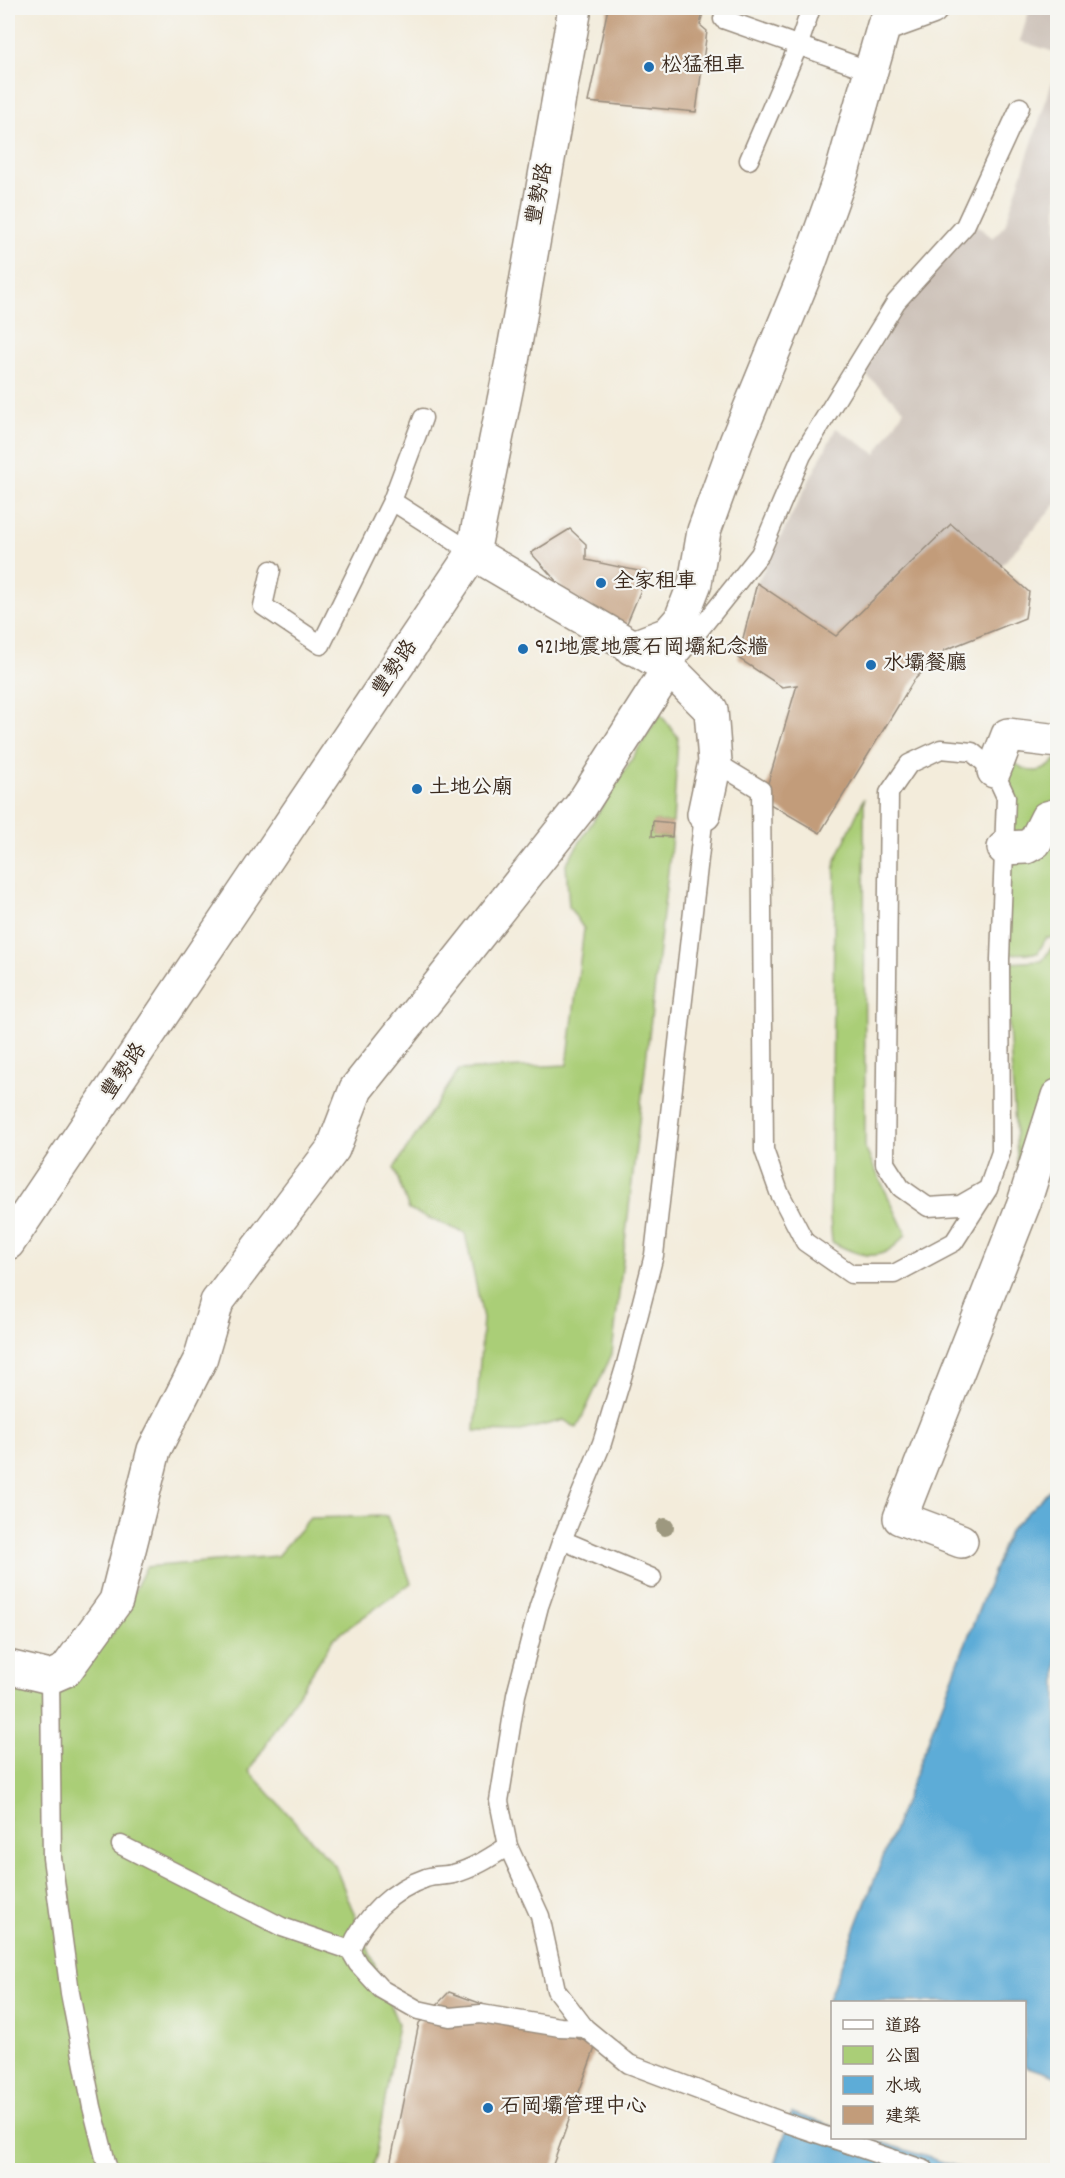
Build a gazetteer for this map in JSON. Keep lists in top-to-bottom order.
{
  "streets": {
    "street": ["豐勢路"]
  },
  "places": [
    "松猛租車",
    "全家租車",
    "921地震地震石岡壩紀念牆",
    "水壩餐廳",
    "土地公廟",
    "石岡壩管理中心"
  ],
  "legend": [
    "道路",
    "公園",
    "水域",
    "建築"
  ]
}
